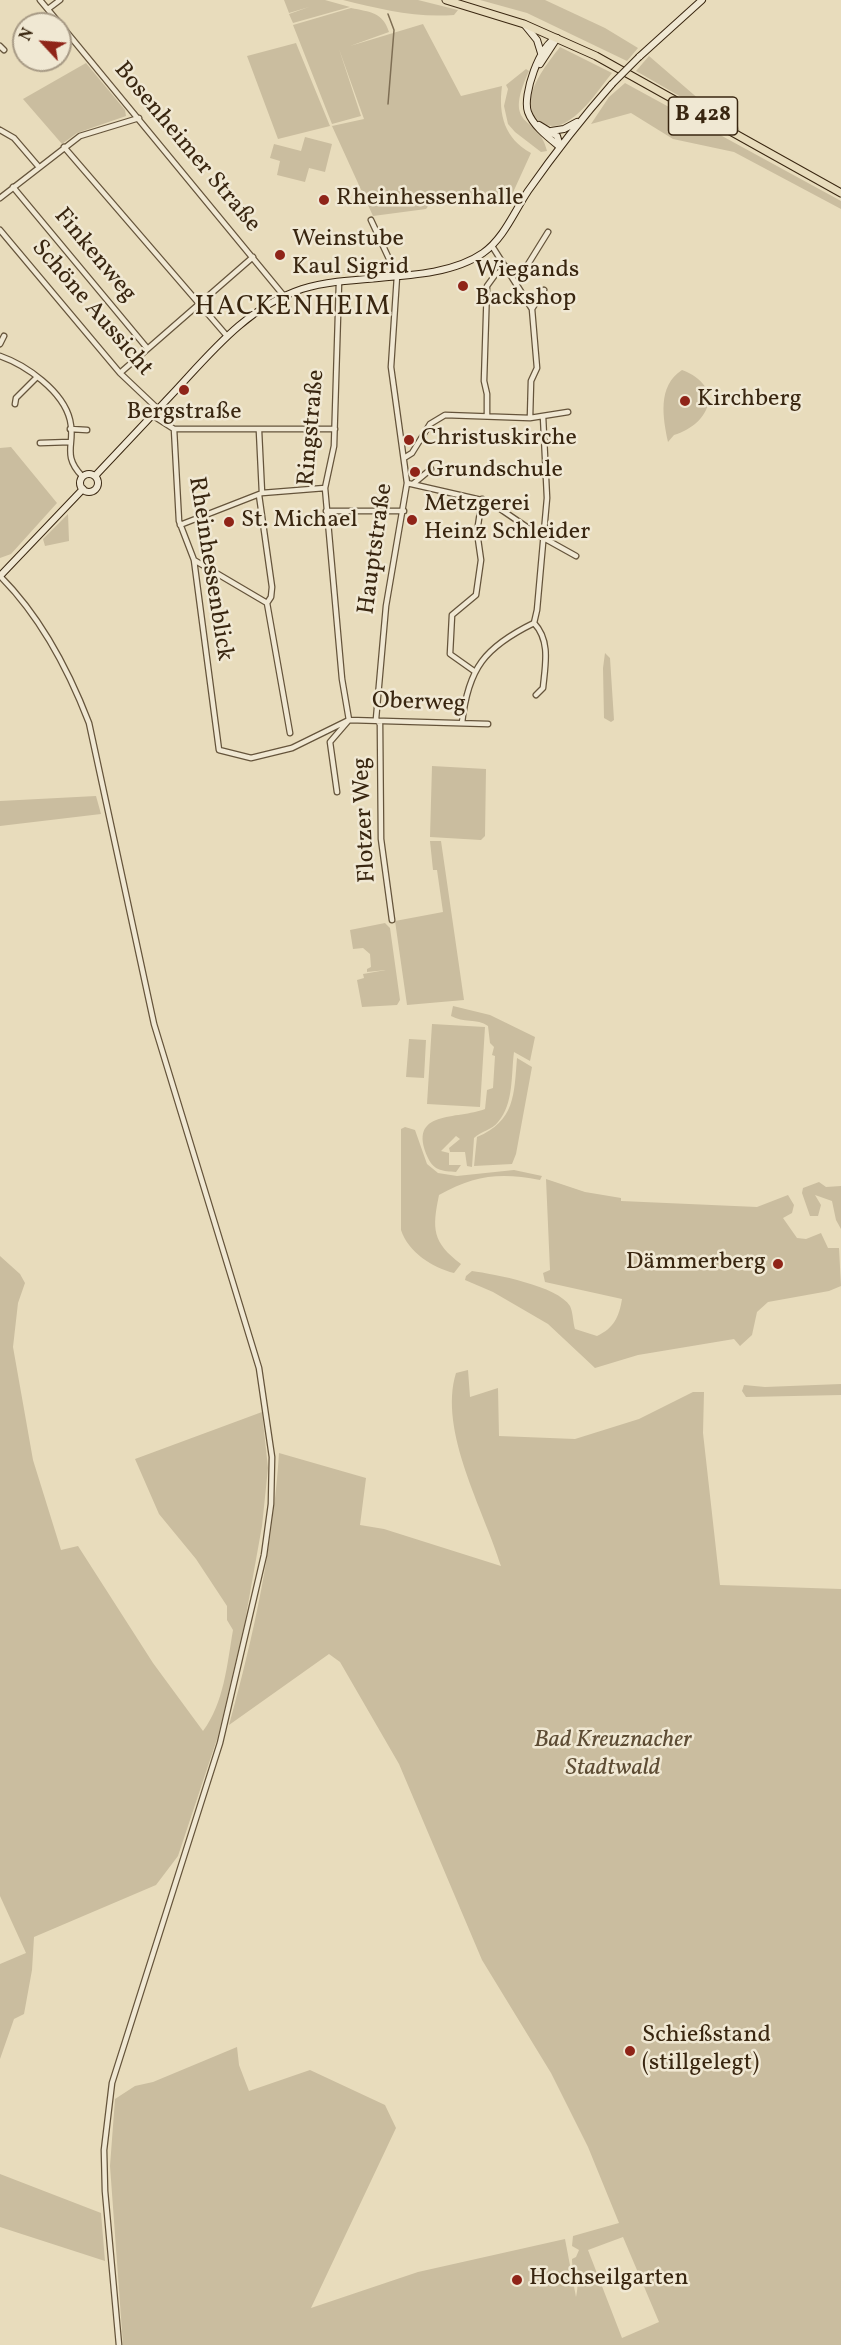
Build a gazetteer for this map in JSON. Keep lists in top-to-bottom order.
{
  "streets": {
    "main road": ["B 428"],
    "street": [
      "Bosenheimer Straße",
      "Finkenweg",
      "Schöne Aussicht",
      "Ringstraße",
      "Hauptstraße",
      "Rheinhessenblick",
      "Oberweg",
      "Flotzer Weg"
    ]
  },
  "crossings": [
    ["Ringstraße", "Oberweg"],
    ["Hauptstraße", "Oberweg"],
    ["Hauptstraße", "Flotzer Weg"],
    ["Rheinhessenblick", "Oberweg"],
    ["Oberweg", "Flotzer Weg"]
  ],
  "districts": ["HACKENHEIM"],
  "parks": ["Bad Kreuznacher Stadtwald"],
  "places": [
    "Rheinhessenhalle",
    "Weinstube Kaul Sigrid",
    "Wiegands Backshop",
    "Bergstraße",
    "Kirchberg",
    "Christuskirche",
    "Grundschule",
    "Metzgerei Heinz Schleider",
    "St. Michael",
    "Dämmerberg",
    "Schießstand (stillgelegt)",
    "Hochseilgarten"
  ],
  "north": "top left"
}
